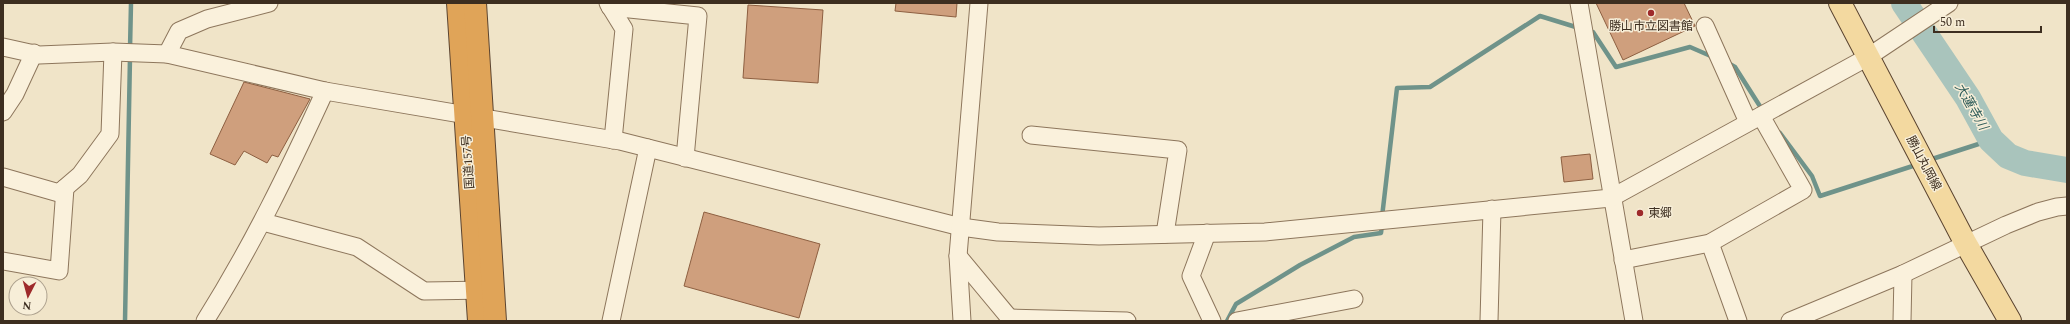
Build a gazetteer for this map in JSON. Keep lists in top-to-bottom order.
{
  "streets": {
    "highway": ["国道157号"],
    "main road": ["勝山丸岡線"]
  },
  "water": ["大蓮寺川"],
  "places": ["勝山市立図書館", "東郷"],
  "scale_bar": "50 m",
  "north": "bottom"
}
